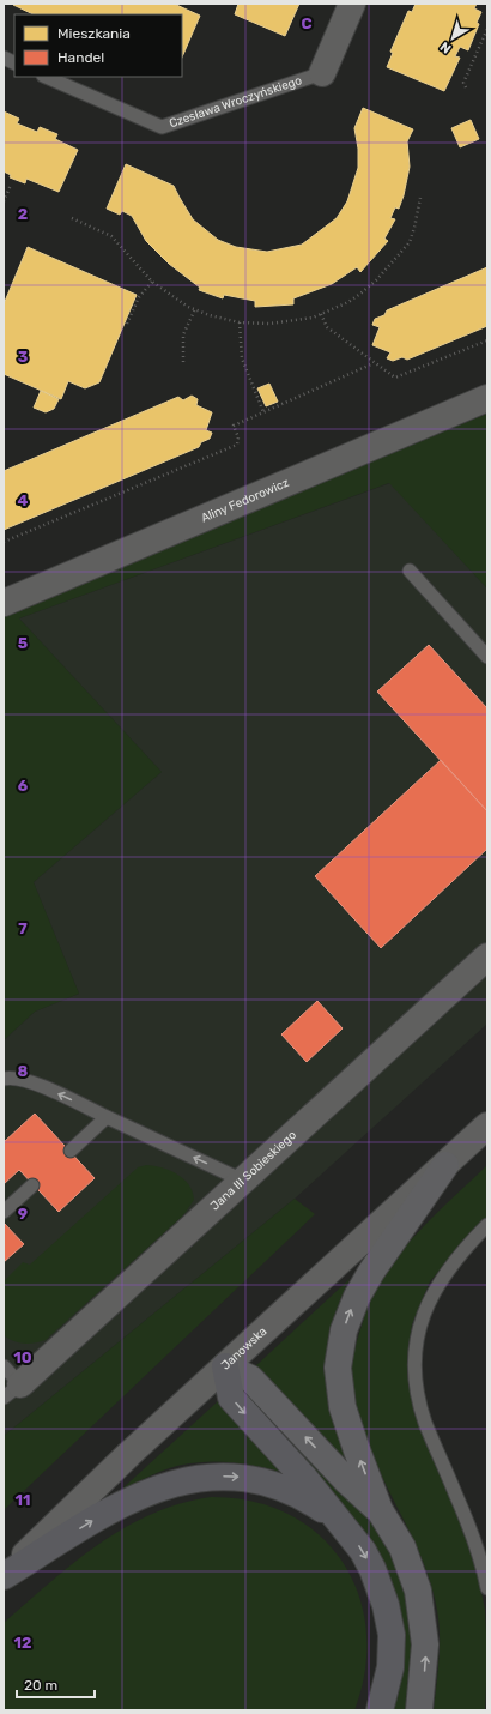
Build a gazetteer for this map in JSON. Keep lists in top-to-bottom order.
{
  "streets": {
    "street": ["Aliny Fedorowicz", "Jana III Sobieskiego", "Janowska"],
    "lane": ["Czesława Wroczyńskiego"]
  },
  "legend": ["Mieszkania", "Handel"],
  "scale_bar": "20 m",
  "north": "bottom left",
  "grid": {
    "columns": ["C"],
    "rows": [
      "2",
      "3",
      "4",
      "5",
      "6",
      "7",
      "8",
      "9",
      "10",
      "11",
      "12"
    ]
  }
}
